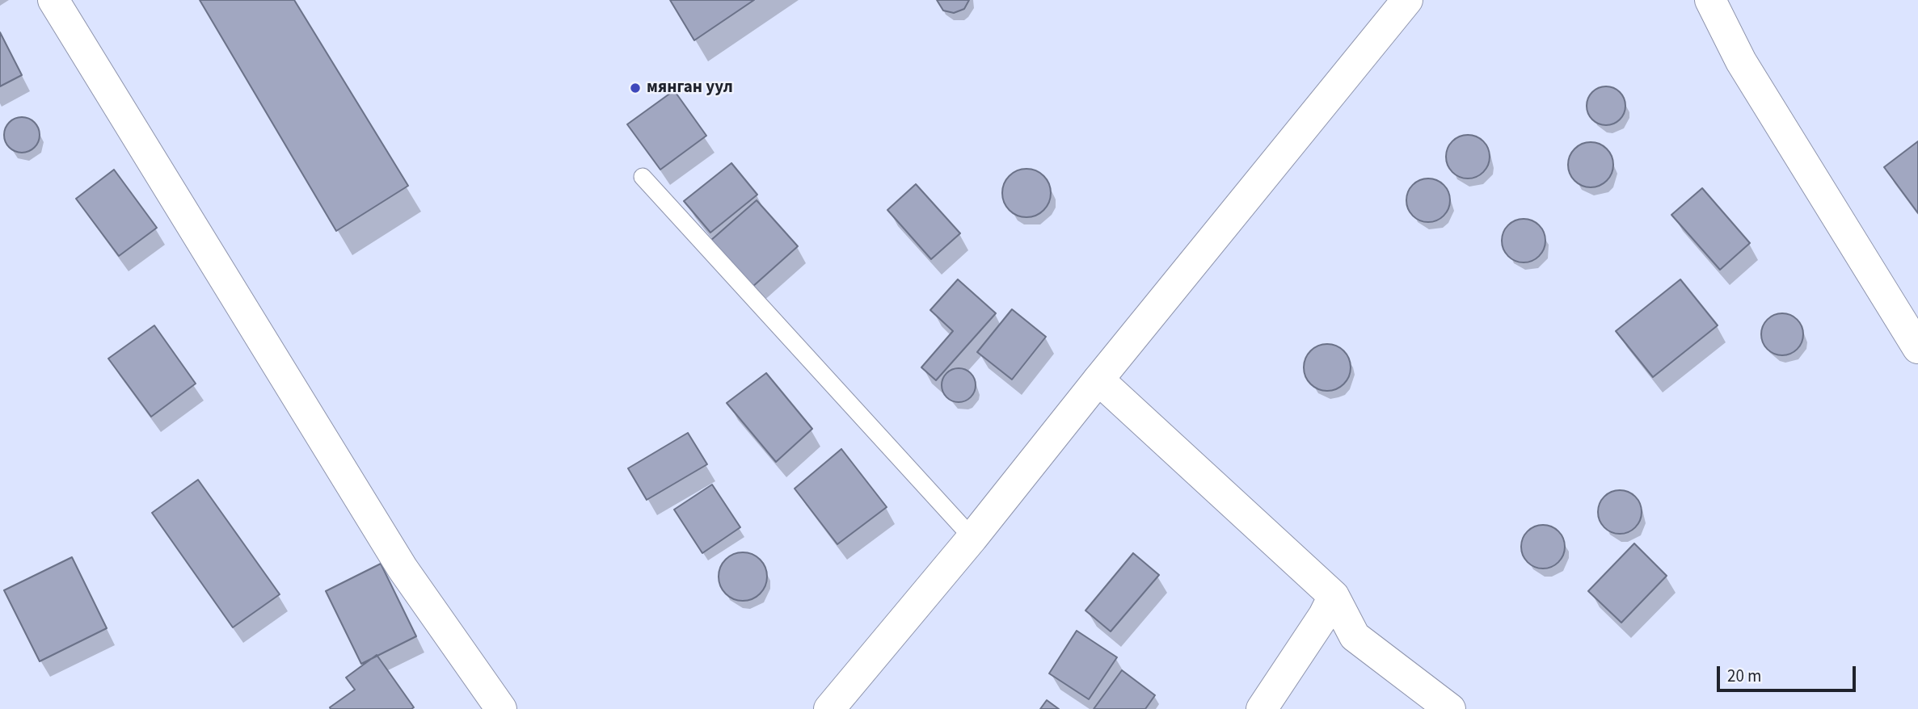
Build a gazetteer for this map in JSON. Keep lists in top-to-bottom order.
{
  "places": ["мянган уул"],
  "scale_bar": "20 m"
}
